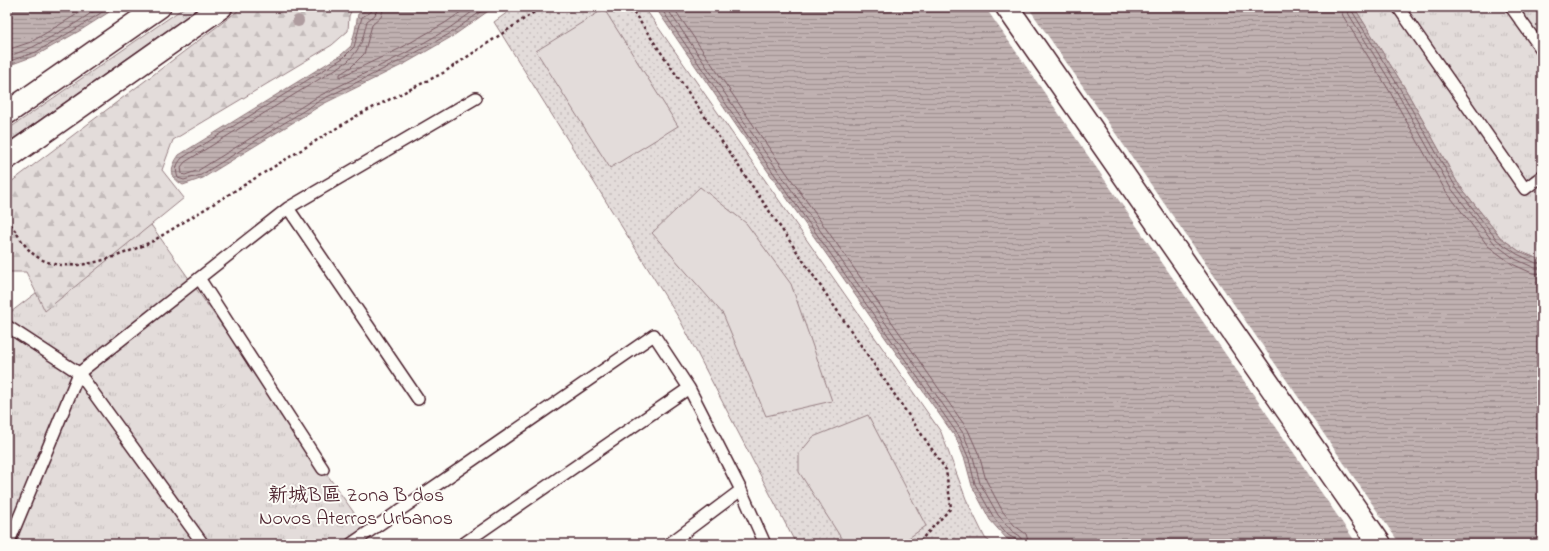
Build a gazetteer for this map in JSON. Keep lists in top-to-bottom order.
{
  "districts": ["新城B區 Zona B dos Novos Aterros Urbanos"]
}
